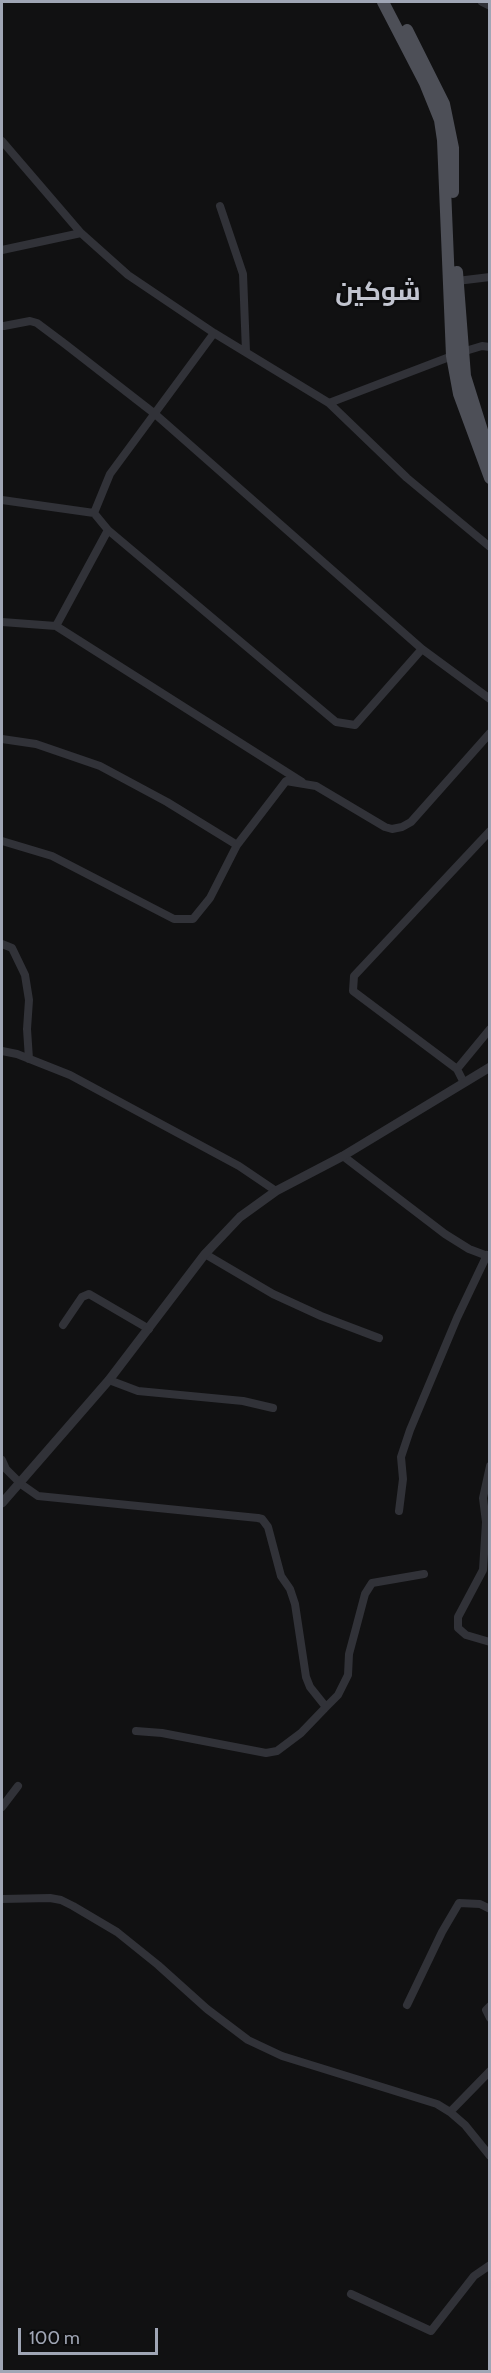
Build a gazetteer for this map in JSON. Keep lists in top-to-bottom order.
{
  "districts": ["شوكين"],
  "scale_bar": "100 m"
}
